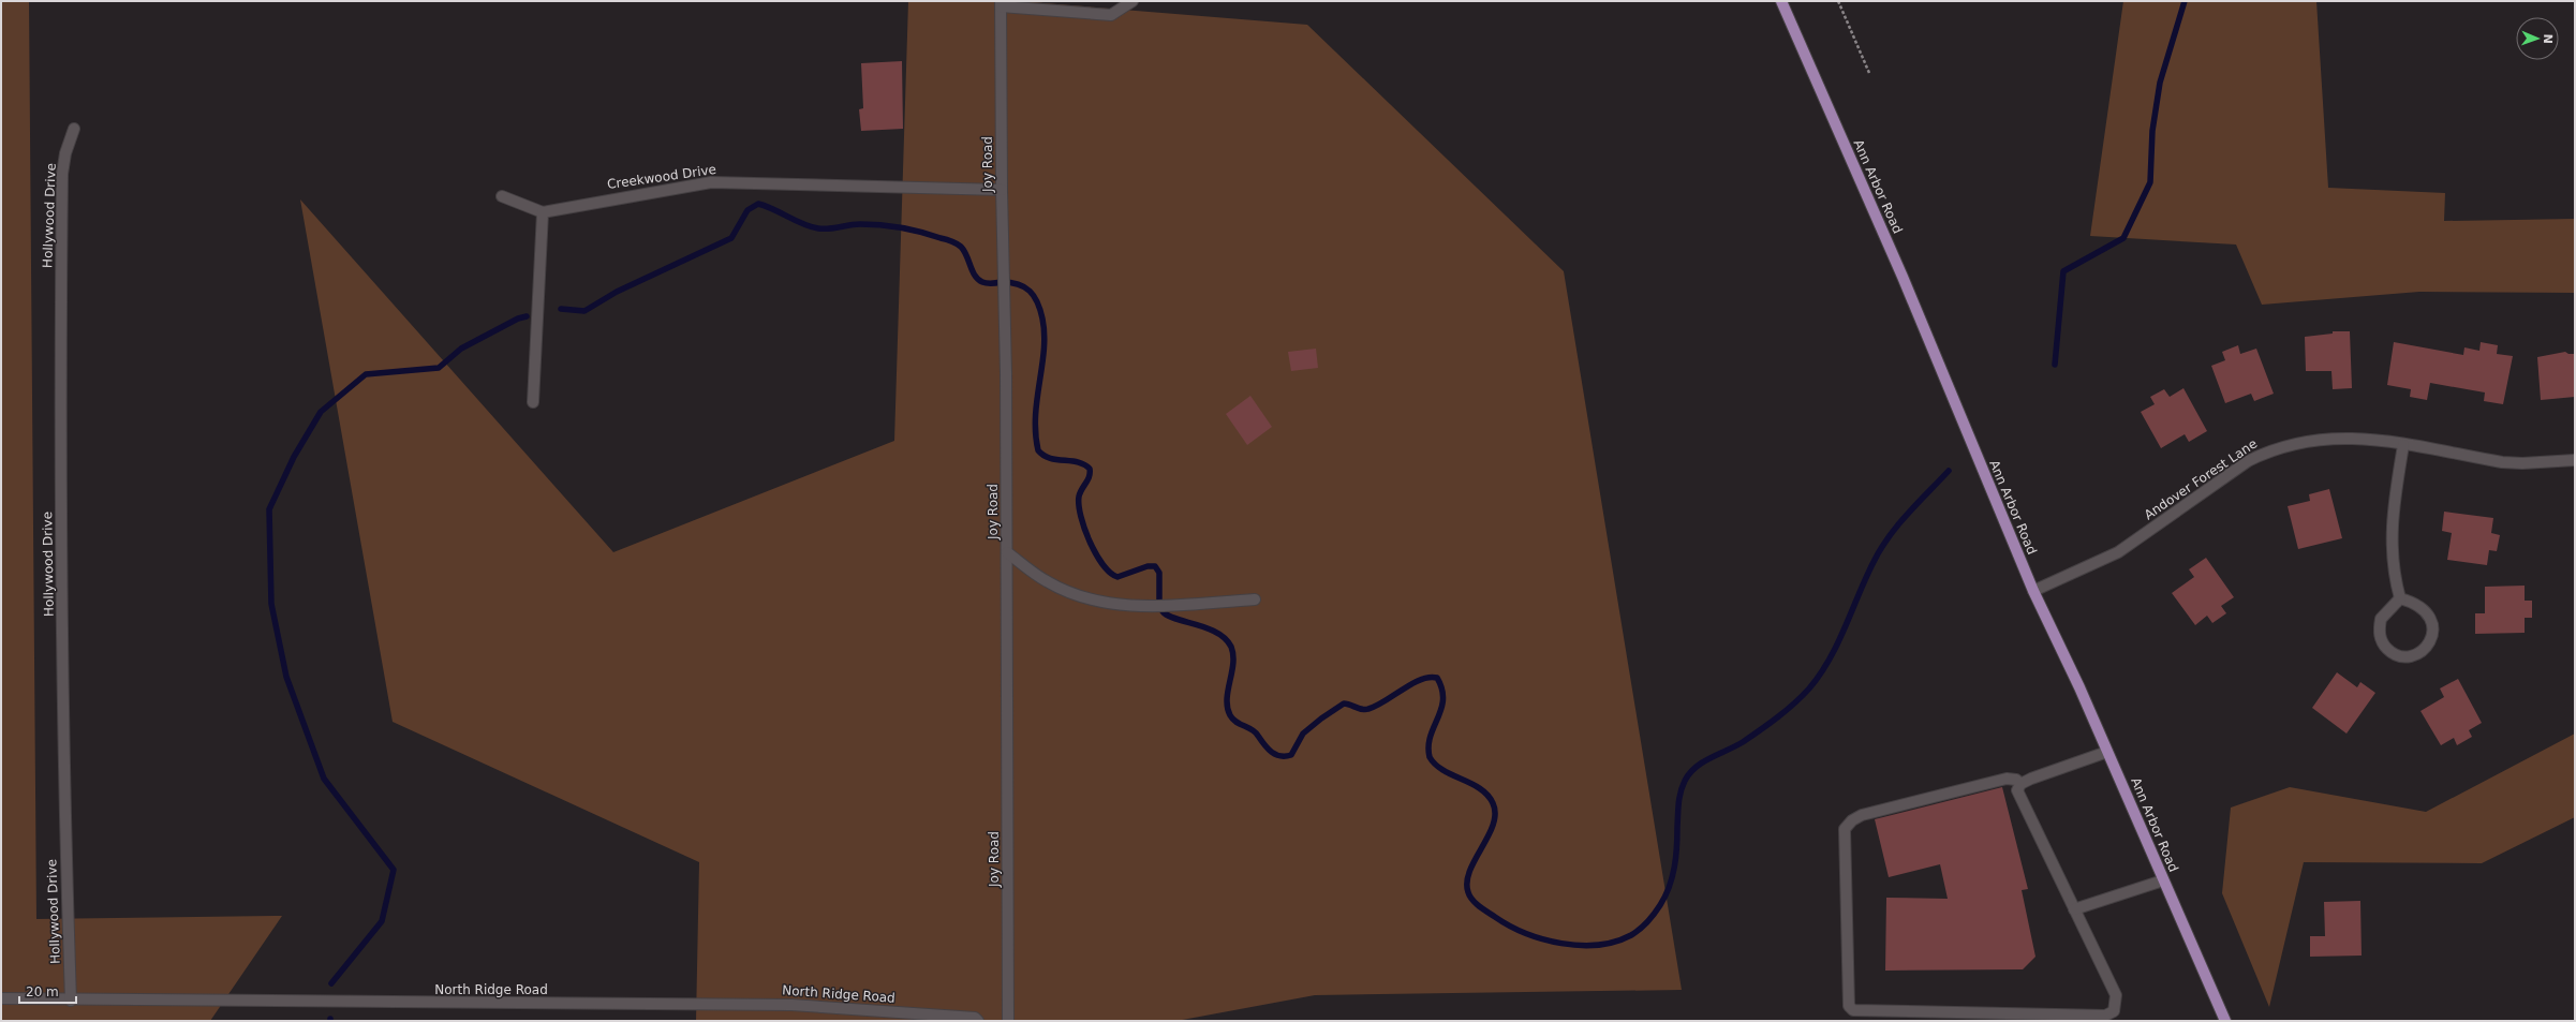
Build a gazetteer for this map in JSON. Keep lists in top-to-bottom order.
{
  "streets": {
    "main road": ["Ann Arbor Road"],
    "street": [
      "Joy Road",
      "Creekwood Drive",
      "Hollywood Drive",
      "Andover Forest Lane",
      "North Ridge Road"
    ]
  },
  "crossings": [
    ["Joy Road", "Creekwood Drive"],
    ["Ann Arbor Road", "Andover Forest Lane"],
    ["Hollywood Drive", "North Ridge Road"]
  ],
  "scale_bar": "20 m",
  "north": "right"
}
